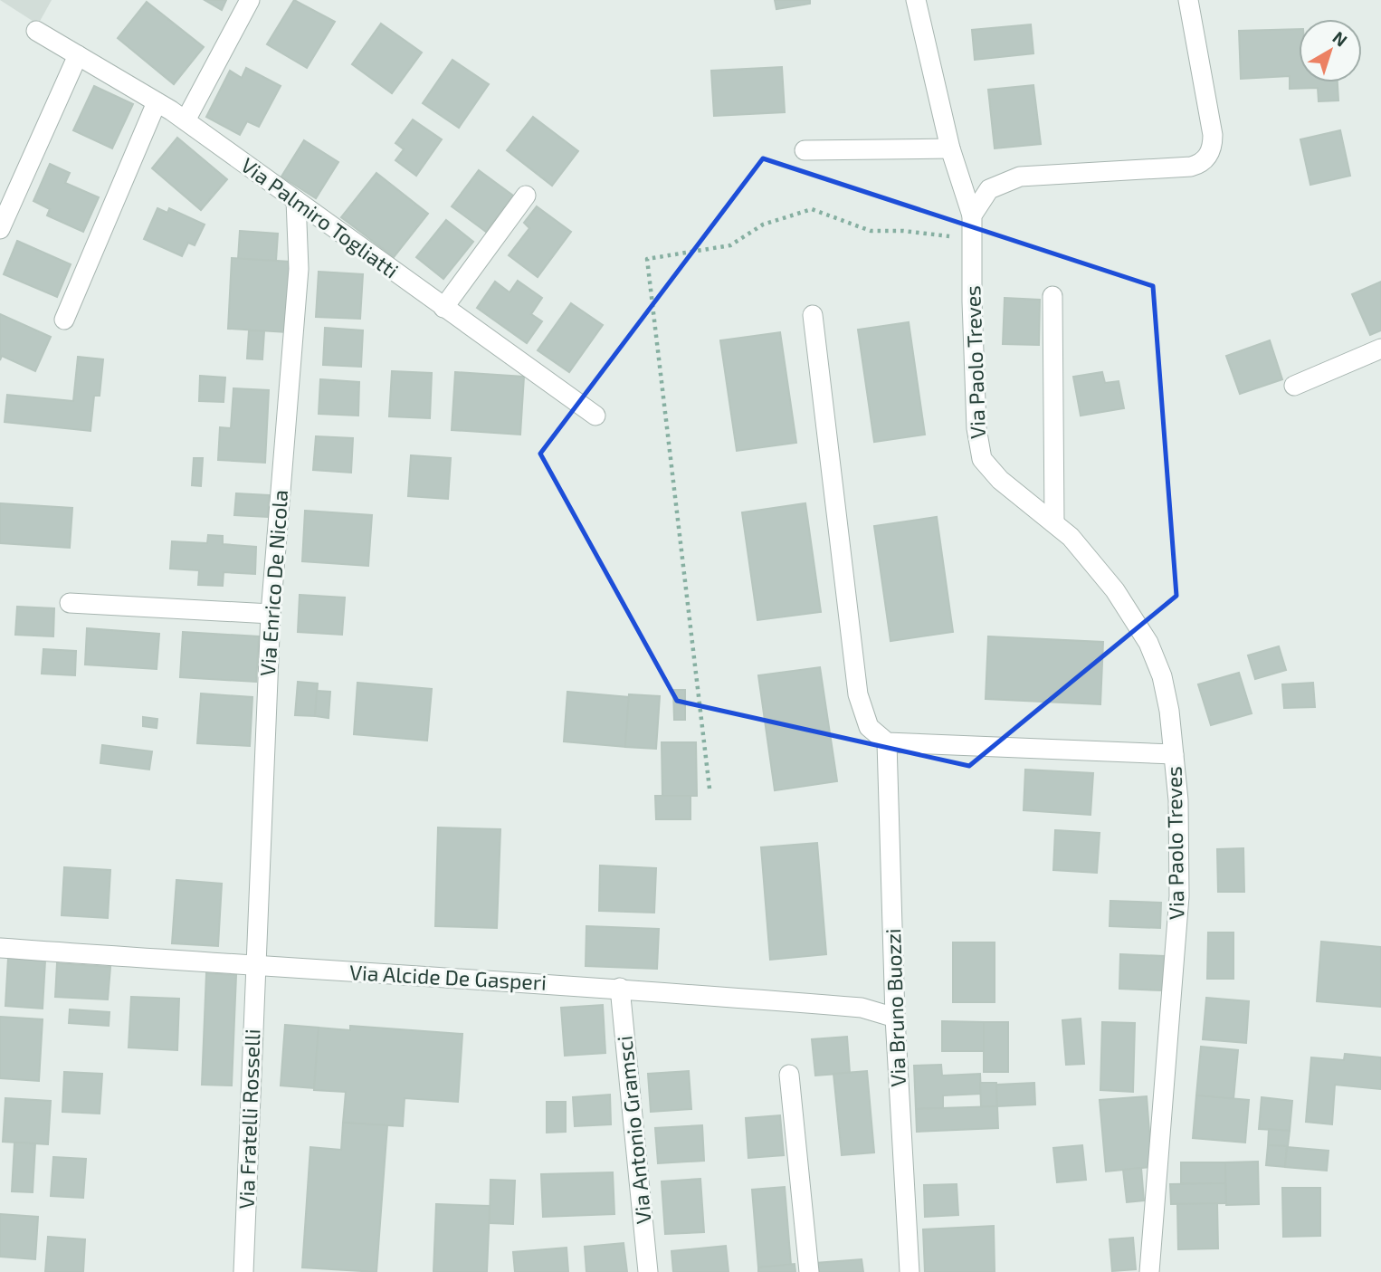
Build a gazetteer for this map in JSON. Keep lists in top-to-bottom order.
{
  "streets": {
    "street": [
      "Via Palmiro Togliatti",
      "Via Paolo Treves",
      "Via Enrico De Nicola",
      "Via Alcide De Gasperi",
      "Via Bruno Buozzi",
      "Via Fratelli Rosselli",
      "Via Antonio Gramsci"
    ]
  },
  "crossings": [
    ["Via Palmiro Togliatti", "Via Enrico De Nicola"],
    ["Via Enrico De Nicola", "Via Alcide De Gasperi"],
    ["Via Enrico De Nicola", "Via Fratelli Rosselli"],
    ["Via Alcide De Gasperi", "Via Bruno Buozzi"],
    ["Via Alcide De Gasperi", "Via Fratelli Rosselli"],
    ["Via Alcide De Gasperi", "Via Antonio Gramsci"]
  ],
  "north": "top right"
}
